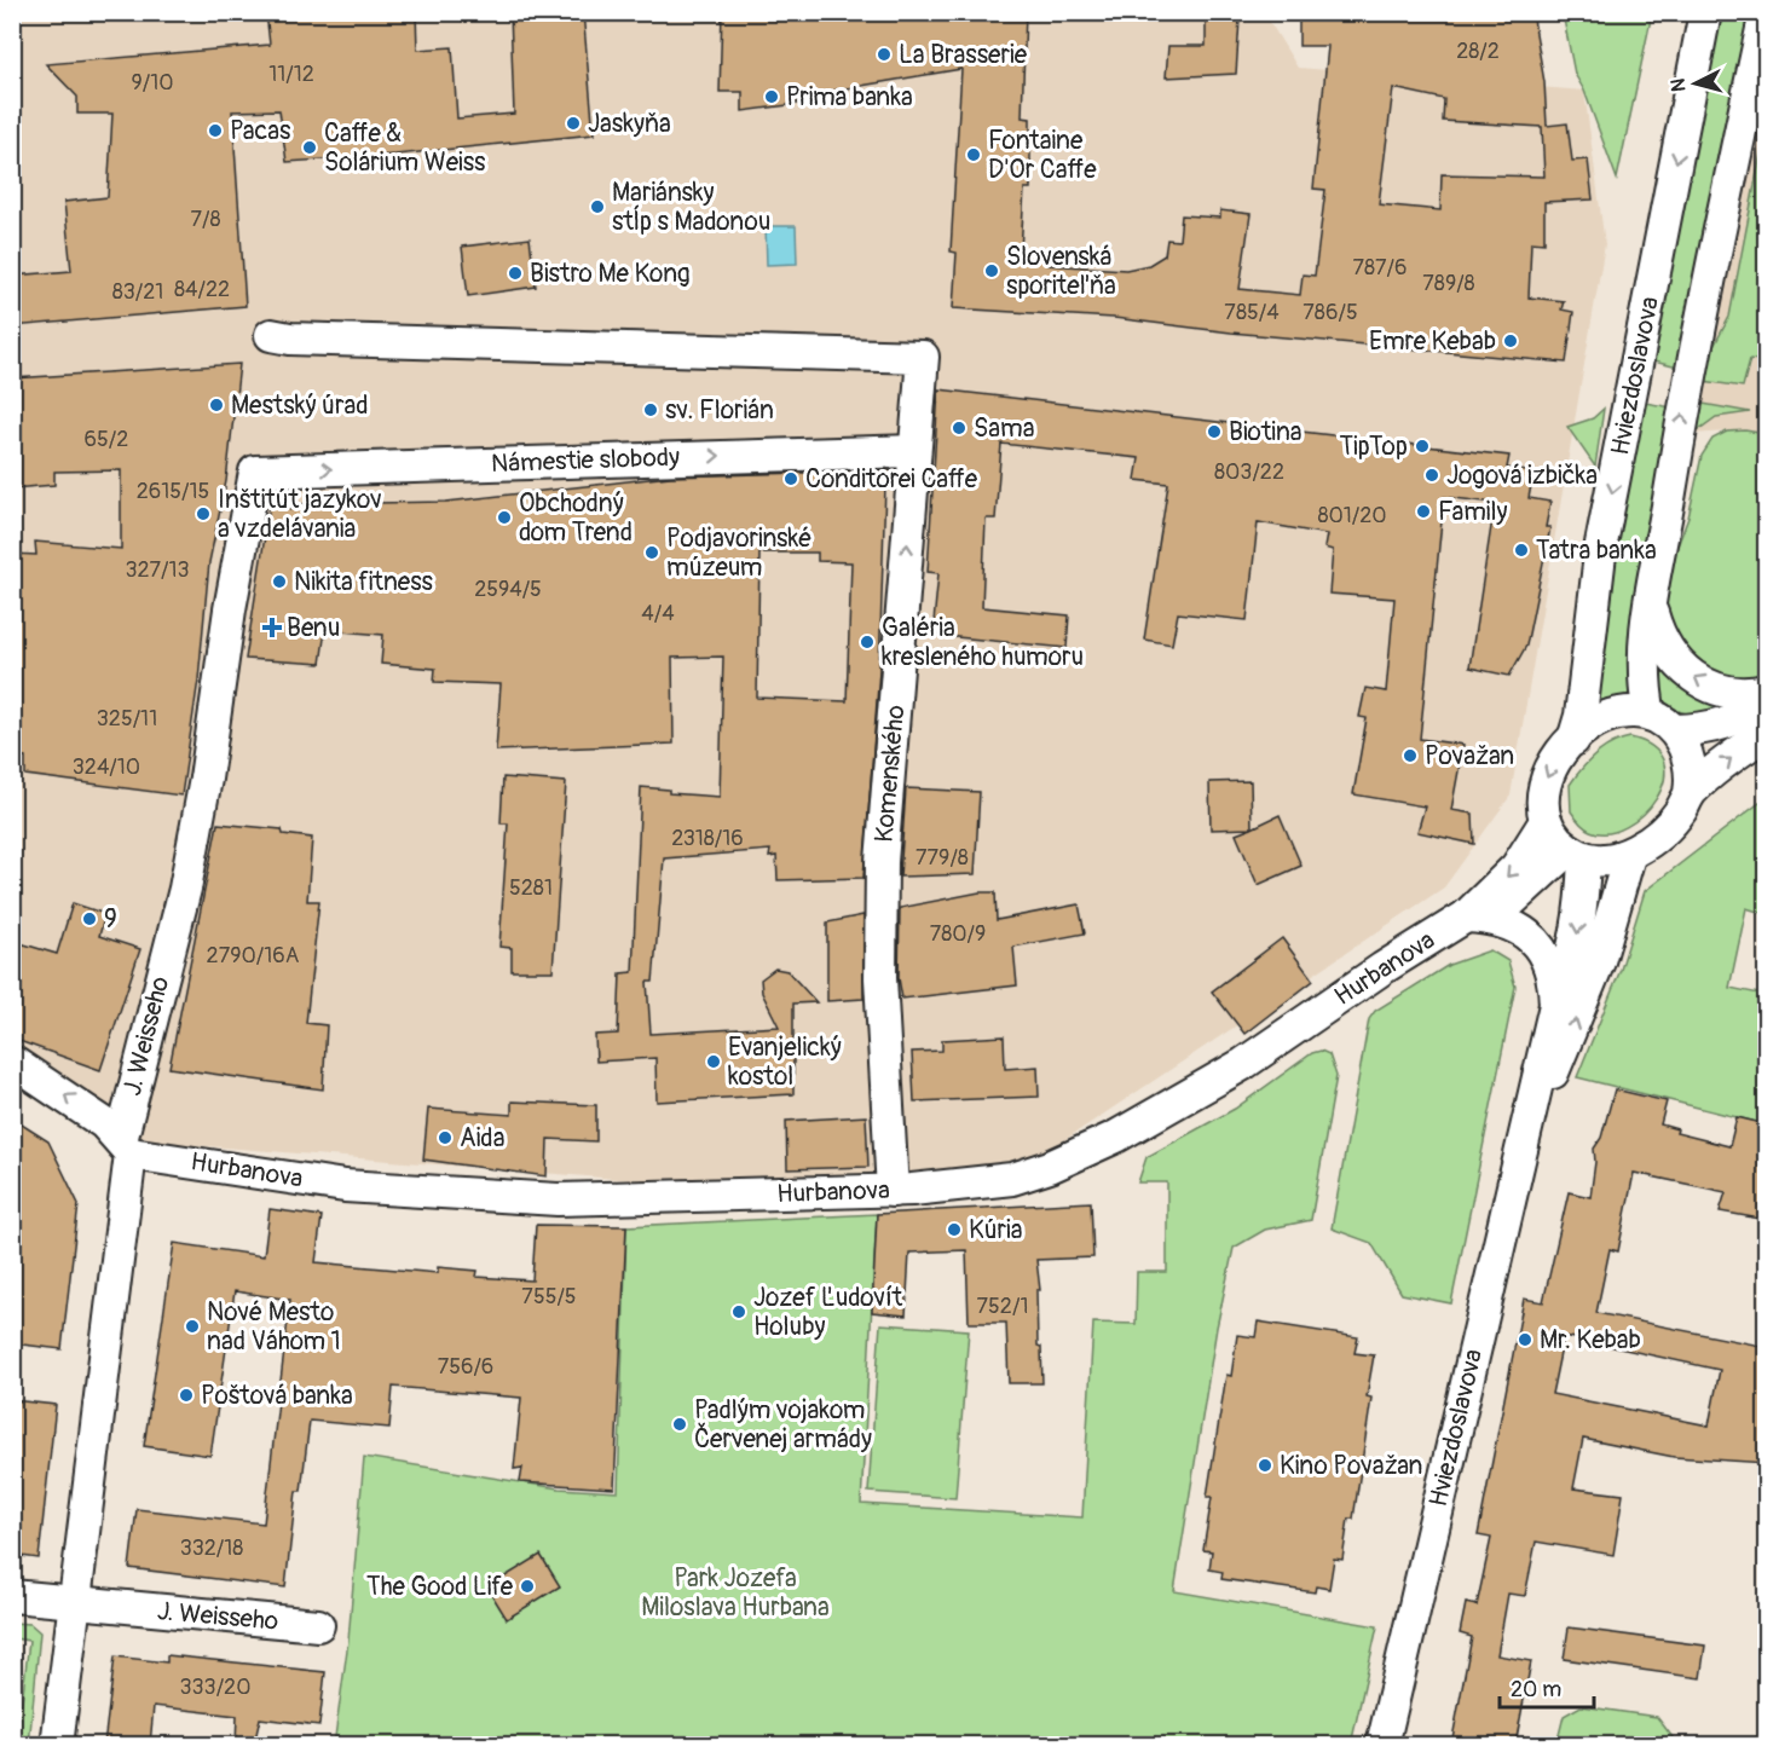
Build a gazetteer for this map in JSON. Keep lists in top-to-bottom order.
{
  "streets": {
    "street": [
      "Hviezdoslavova",
      "Námestie slobody",
      "Komenského",
      "Hurbanova",
      "J. Weisseho"
    ]
  },
  "crossings": [
    ["Hviezdoslavova", "Hurbanova"],
    ["Námestie slobody", "Komenského"],
    ["Námestie slobody", "J. Weisseho"],
    ["Komenského", "Hurbanova"],
    ["Hurbanova", "J. Weisseho"]
  ],
  "one_way": ["Námestie slobody", "Komenského"],
  "parks": ["Park Jozefa Miloslava Hurbana"],
  "places": {
    "other": [
      "La Brasserie",
      "Prima banka",
      "Jaskyňa",
      "Pacas",
      "Caffe & Solárium Weiss",
      "Fontaine D'Or Caffe",
      "Mariánsky stĺp s Madonou",
      "Slovenská sporiteľňa",
      "Bistro Me Kong",
      "Emre Kebab",
      "Mestský úrad",
      "sv. Florián",
      "Sama",
      "Biotina",
      "TipTop",
      "Jogová izbička",
      "Conditorei Caffe",
      "Family",
      "Inštitút jazykov a vzdelávania",
      "Obchodný dom Trend",
      "Tatra banka",
      "Podjavorinské múzeum",
      "Nikita fitness",
      "Galéria kresleného humoru",
      "Považan",
      "9",
      "Evanjelický kostol",
      "Aida",
      "Kúria",
      "Jozef Ľudovít Holuby",
      "Nové Mesto nad Váhom 1",
      "Mr. Kebab",
      "Poštová banka",
      "Padlým vojakom Červenej armády",
      "Kino Považan",
      "The Good Life"
    ],
    "health": ["Benu"]
  },
  "house_numbers": [
    "28/2",
    "11/12",
    "9/10",
    "7/8",
    "787/6",
    "789/8",
    "84/22",
    "83/21",
    "785/4",
    "786/5",
    "65/2",
    "803/22",
    "2615/15",
    "801/20",
    "327/13",
    "2594/5",
    "4/4",
    "325/11",
    "324/10",
    "2318/16",
    "779/8",
    "5281",
    "780/9",
    "2790/16A",
    "755/5",
    "752/1",
    "756/6",
    "332/18",
    "333/20"
  ],
  "scale_bar": "20 m",
  "north": "left"
}
